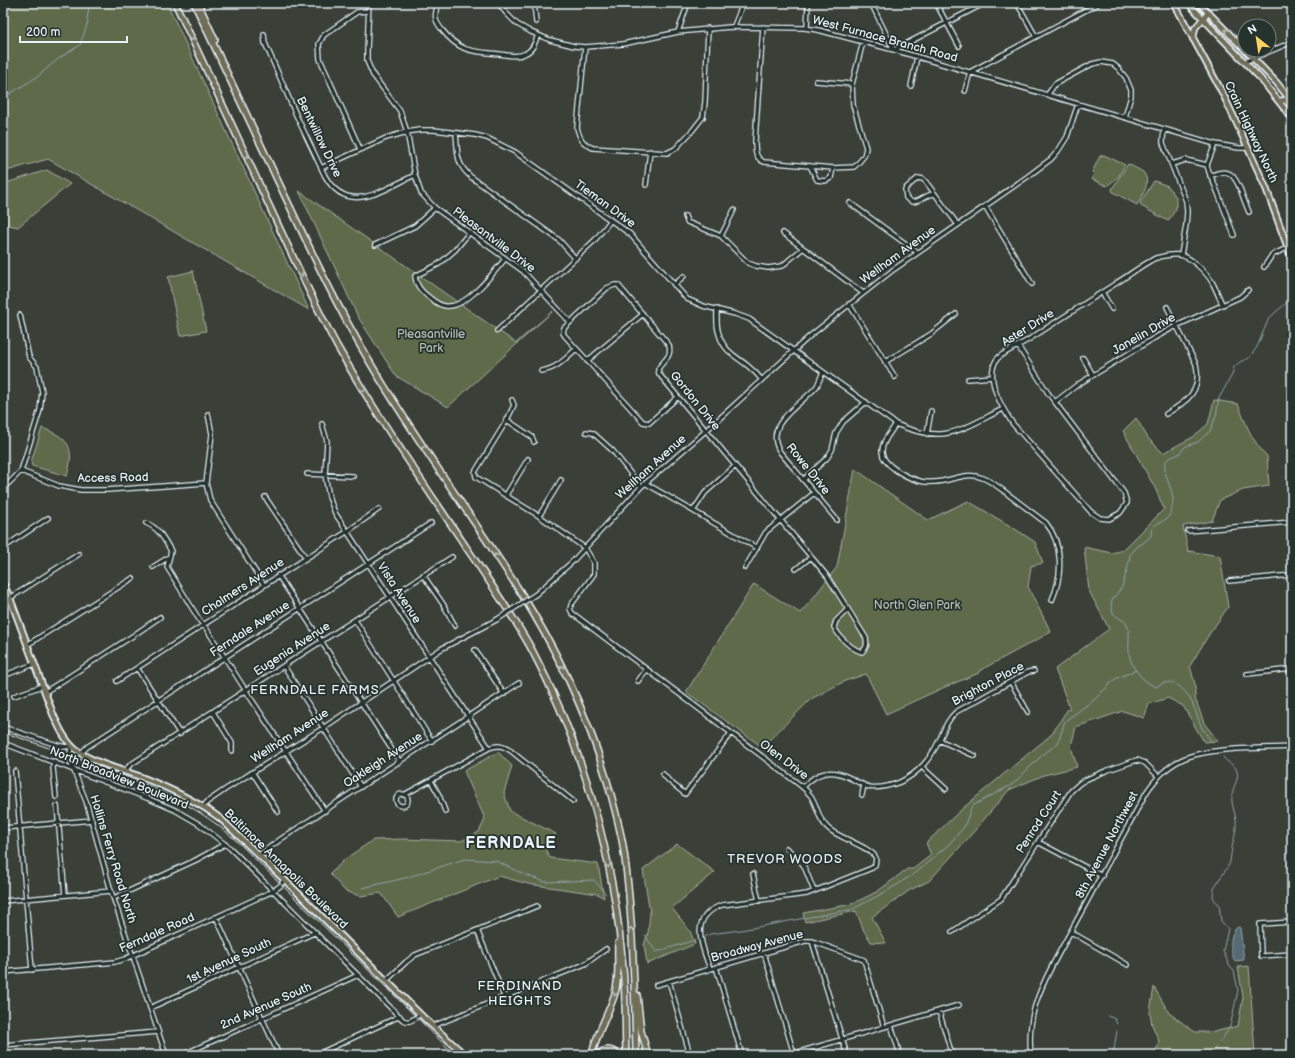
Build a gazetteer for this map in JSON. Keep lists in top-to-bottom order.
{
  "streets": {
    "main road": ["Crain Highway North", "Baltimore Annapolis Boulevard"],
    "street": [
      "West Furnace Branch Road",
      "Bentwillow Drive",
      "Tieman Drive",
      "Pleasantville Drive",
      "Wellham Avenue",
      "Aster Drive",
      "Janelin Drive",
      "Gordon Drive",
      "Rowe Drive",
      "Access Road",
      "Chalmers Avenue",
      "Vista Avenue",
      "Ferndale Avenue",
      "Eugenia Avenue",
      "Brighton Place",
      "Oakleigh Avenue",
      "Olen Drive",
      "North Broadview Boulevard",
      "Penrod Court",
      "8th Avenue Northwest",
      "Hollins Ferry Road North",
      "Ferndale Road",
      "Broadway Avenue",
      "1st Avenue South",
      "2nd Avenue South"
    ]
  },
  "crossings": [
    ["West Furnace Branch Road", "Crain Highway North"],
    ["West Furnace Branch Road", "Wellham Avenue"],
    ["Bentwillow Drive", "Tieman Drive"],
    ["Bentwillow Drive", "Pleasantville Drive"],
    ["Tieman Drive", "Pleasantville Drive"],
    ["Tieman Drive", "Wellham Avenue"],
    ["Tieman Drive", "Rowe Drive"],
    ["Pleasantville Drive", "Gordon Drive"],
    ["Wellham Avenue", "Gordon Drive"],
    ["Wellham Avenue", "Vista Avenue"],
    ["Wellham Avenue", "Olen Drive"],
    ["Wellham Avenue", "Baltimore Annapolis Boulevard"],
    ["Chalmers Avenue", "Vista Avenue"],
    ["Vista Avenue", "Ferndale Avenue"],
    ["Vista Avenue", "Eugenia Avenue"],
    ["Vista Avenue", "Oakleigh Avenue"],
    ["Ferndale Avenue", "Baltimore Annapolis Boulevard"],
    ["Eugenia Avenue", "Baltimore Annapolis Boulevard"],
    ["Brighton Place", "Olen Drive"],
    ["Oakleigh Avenue", "Baltimore Annapolis Boulevard"],
    ["Olen Drive", "Broadway Avenue"],
    ["North Broadview Boulevard", "Hollins Ferry Road North"],
    ["North Broadview Boulevard", "Ferndale Road"],
    ["North Broadview Boulevard", "1st Avenue South"],
    ["North Broadview Boulevard", "2nd Avenue South"],
    ["Penrod Court", "8th Avenue Northwest"],
    ["Hollins Ferry Road North", "Baltimore Annapolis Boulevard"],
    ["Hollins Ferry Road North", "Ferndale Road"],
    ["Hollins Ferry Road North", "1st Avenue South"],
    ["Baltimore Annapolis Boulevard", "Ferndale Road"]
  ],
  "districts": [
    "FERNDALE FARMS",
    "FERNDALE",
    "TREVOR WOODS",
    "FERDINAND HEIGHTS"
  ],
  "parks": ["Pleasantville Park", "North Glen Park"],
  "scale_bar": "200 m",
  "north": "top left"
}
